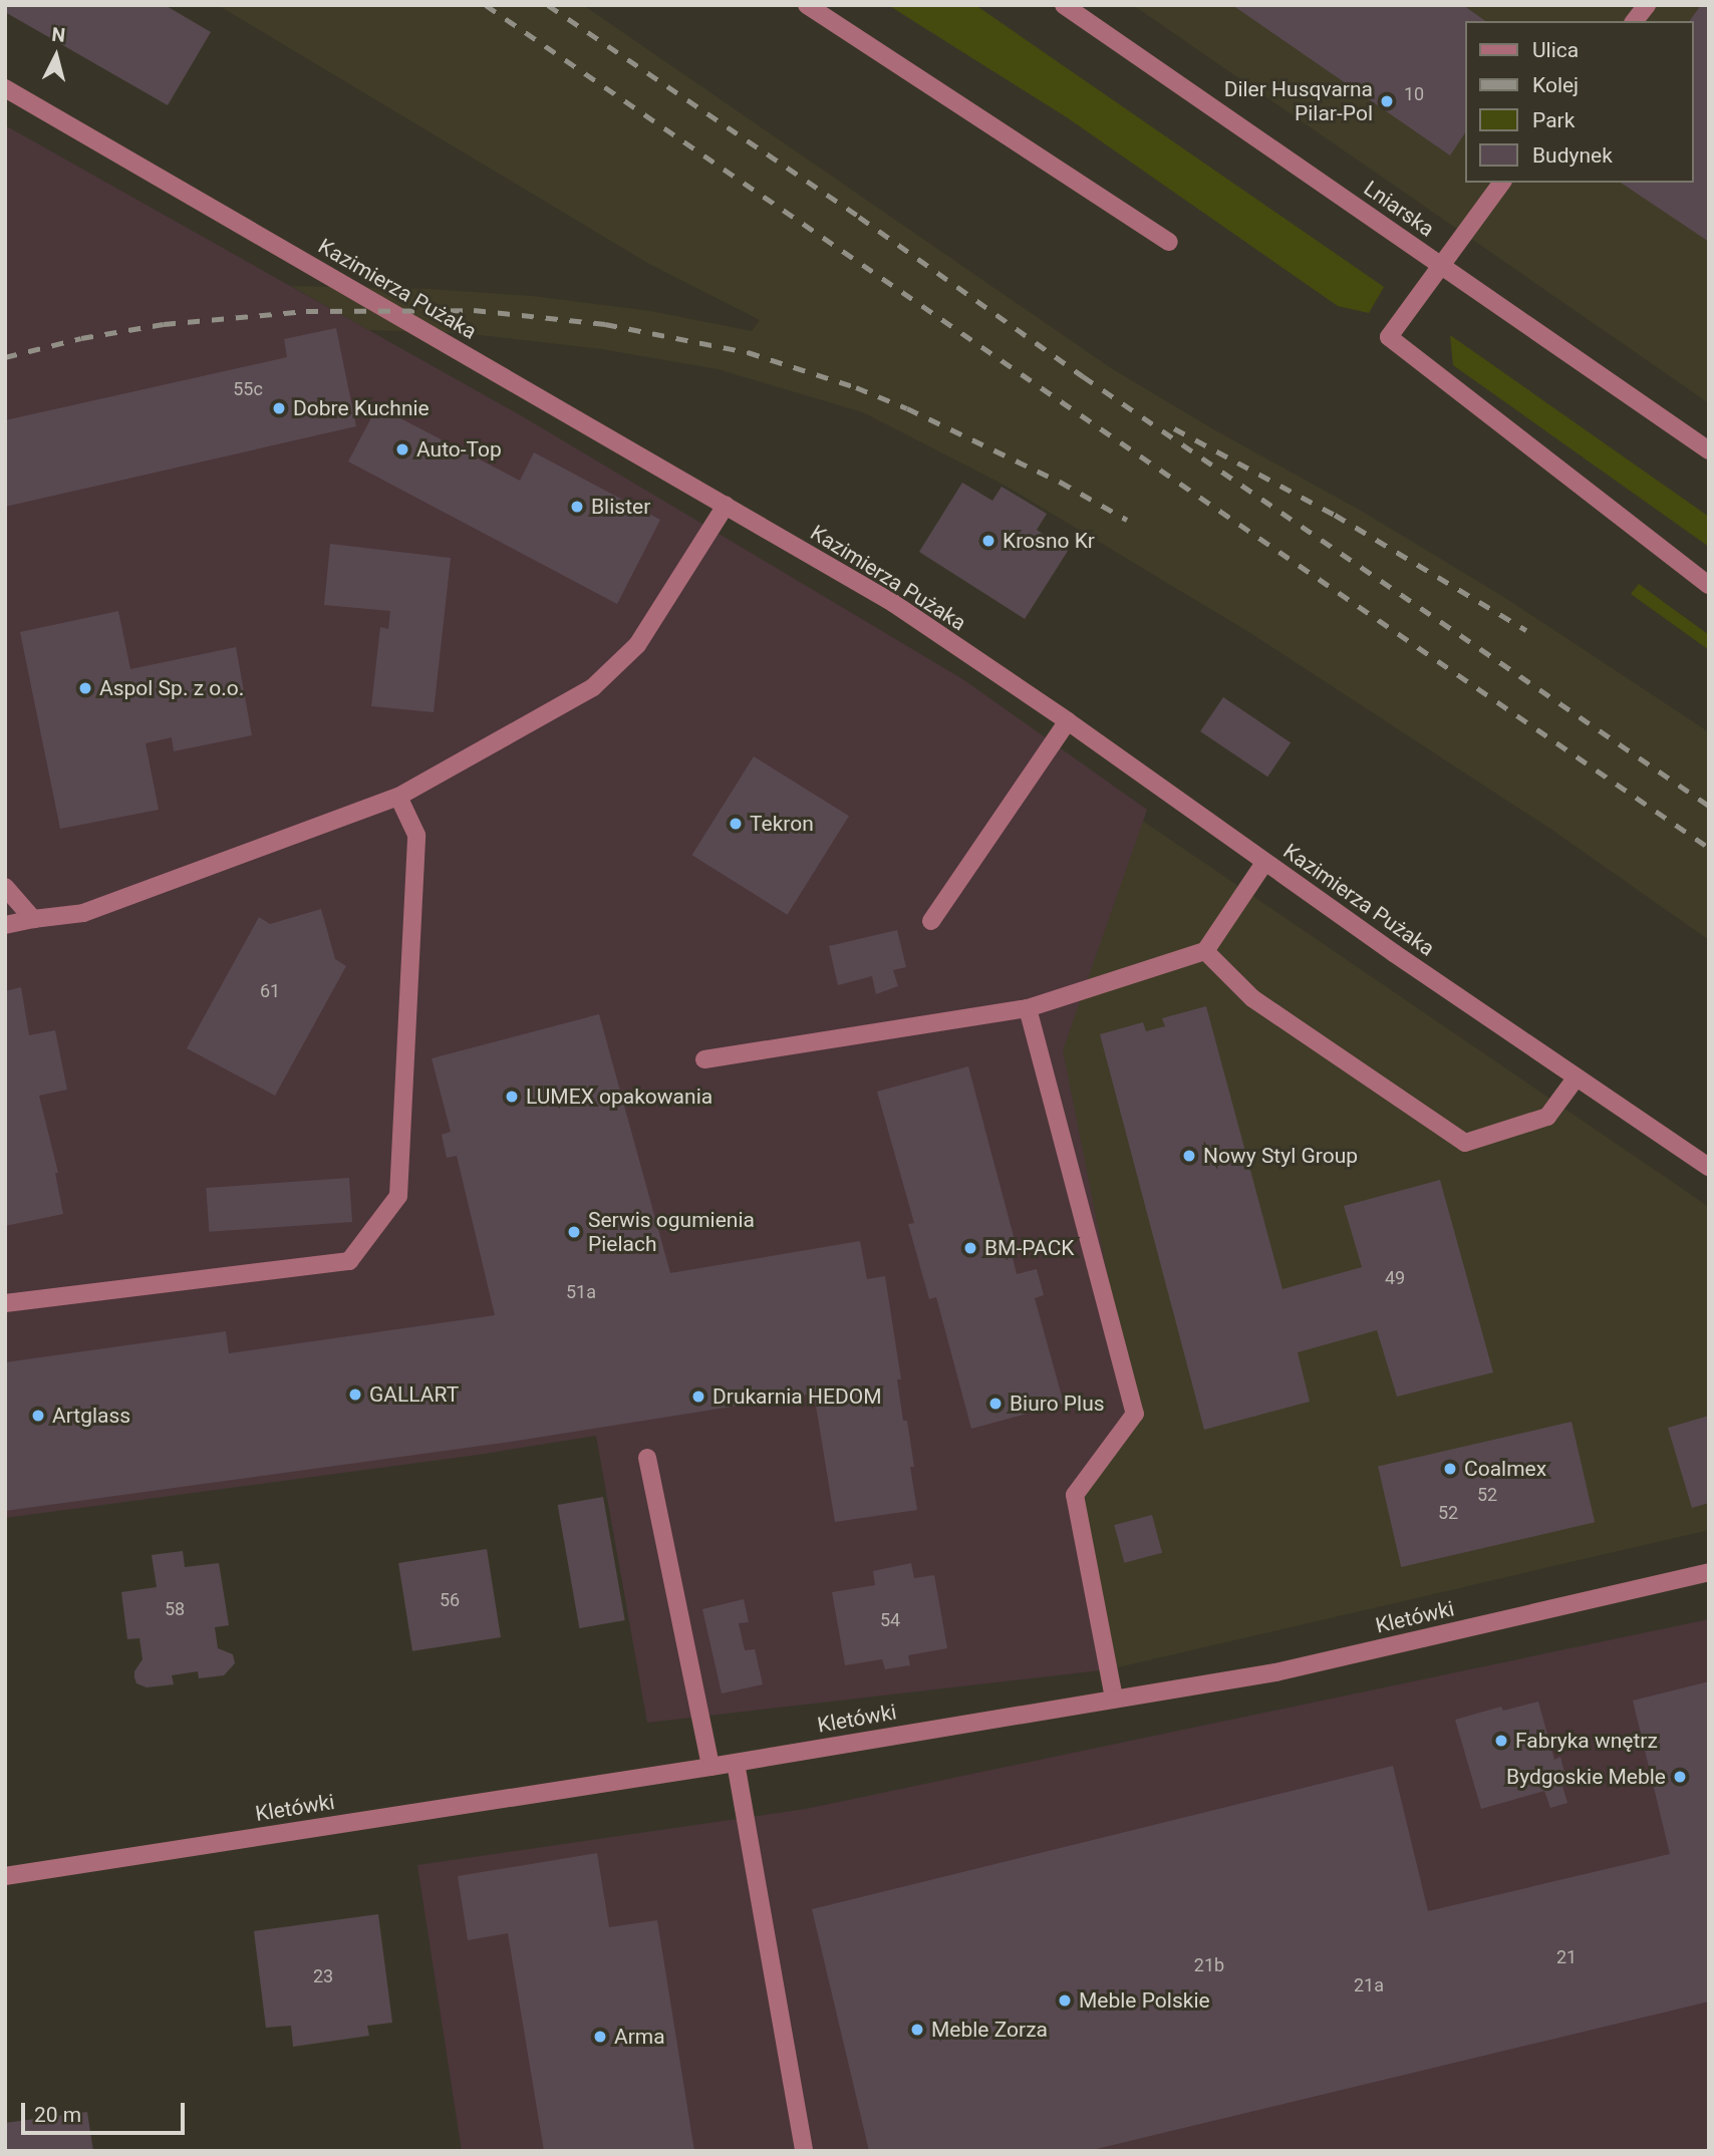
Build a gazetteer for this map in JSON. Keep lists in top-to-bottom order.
{
  "streets": {
    "street": ["Lniarska", "Kazimierza Pużaka", "Kletówki"]
  },
  "places": [
    "Diler Husqvarna Pilar-Pol",
    "Dobre Kuchnie",
    "Auto-Top",
    "Blister",
    "Krosno Kr",
    "Aspol Sp. z o.o.",
    "Tekron",
    "LUMEX opakowania",
    "Nowy Styl Group",
    "Serwis ogumienia Pielach",
    "BM-PACK",
    "GALLART",
    "Drukarnia HEDOM",
    "Biuro Plus",
    "Artglass",
    "Coalmex",
    "Fabryka wnętrz",
    "Bydgoskie Meble",
    "Meble Polskie",
    "Meble Zorza",
    "Arma"
  ],
  "house_numbers": [
    "10",
    "55c",
    "61",
    "49",
    "51a",
    "52",
    "52",
    "56",
    "58",
    "54",
    "21",
    "21b",
    "23",
    "21a"
  ],
  "legend": [
    "Ulica",
    "Kolej",
    "Park",
    "Budynek"
  ],
  "scale_bar": "20 m",
  "north": "top"
}
